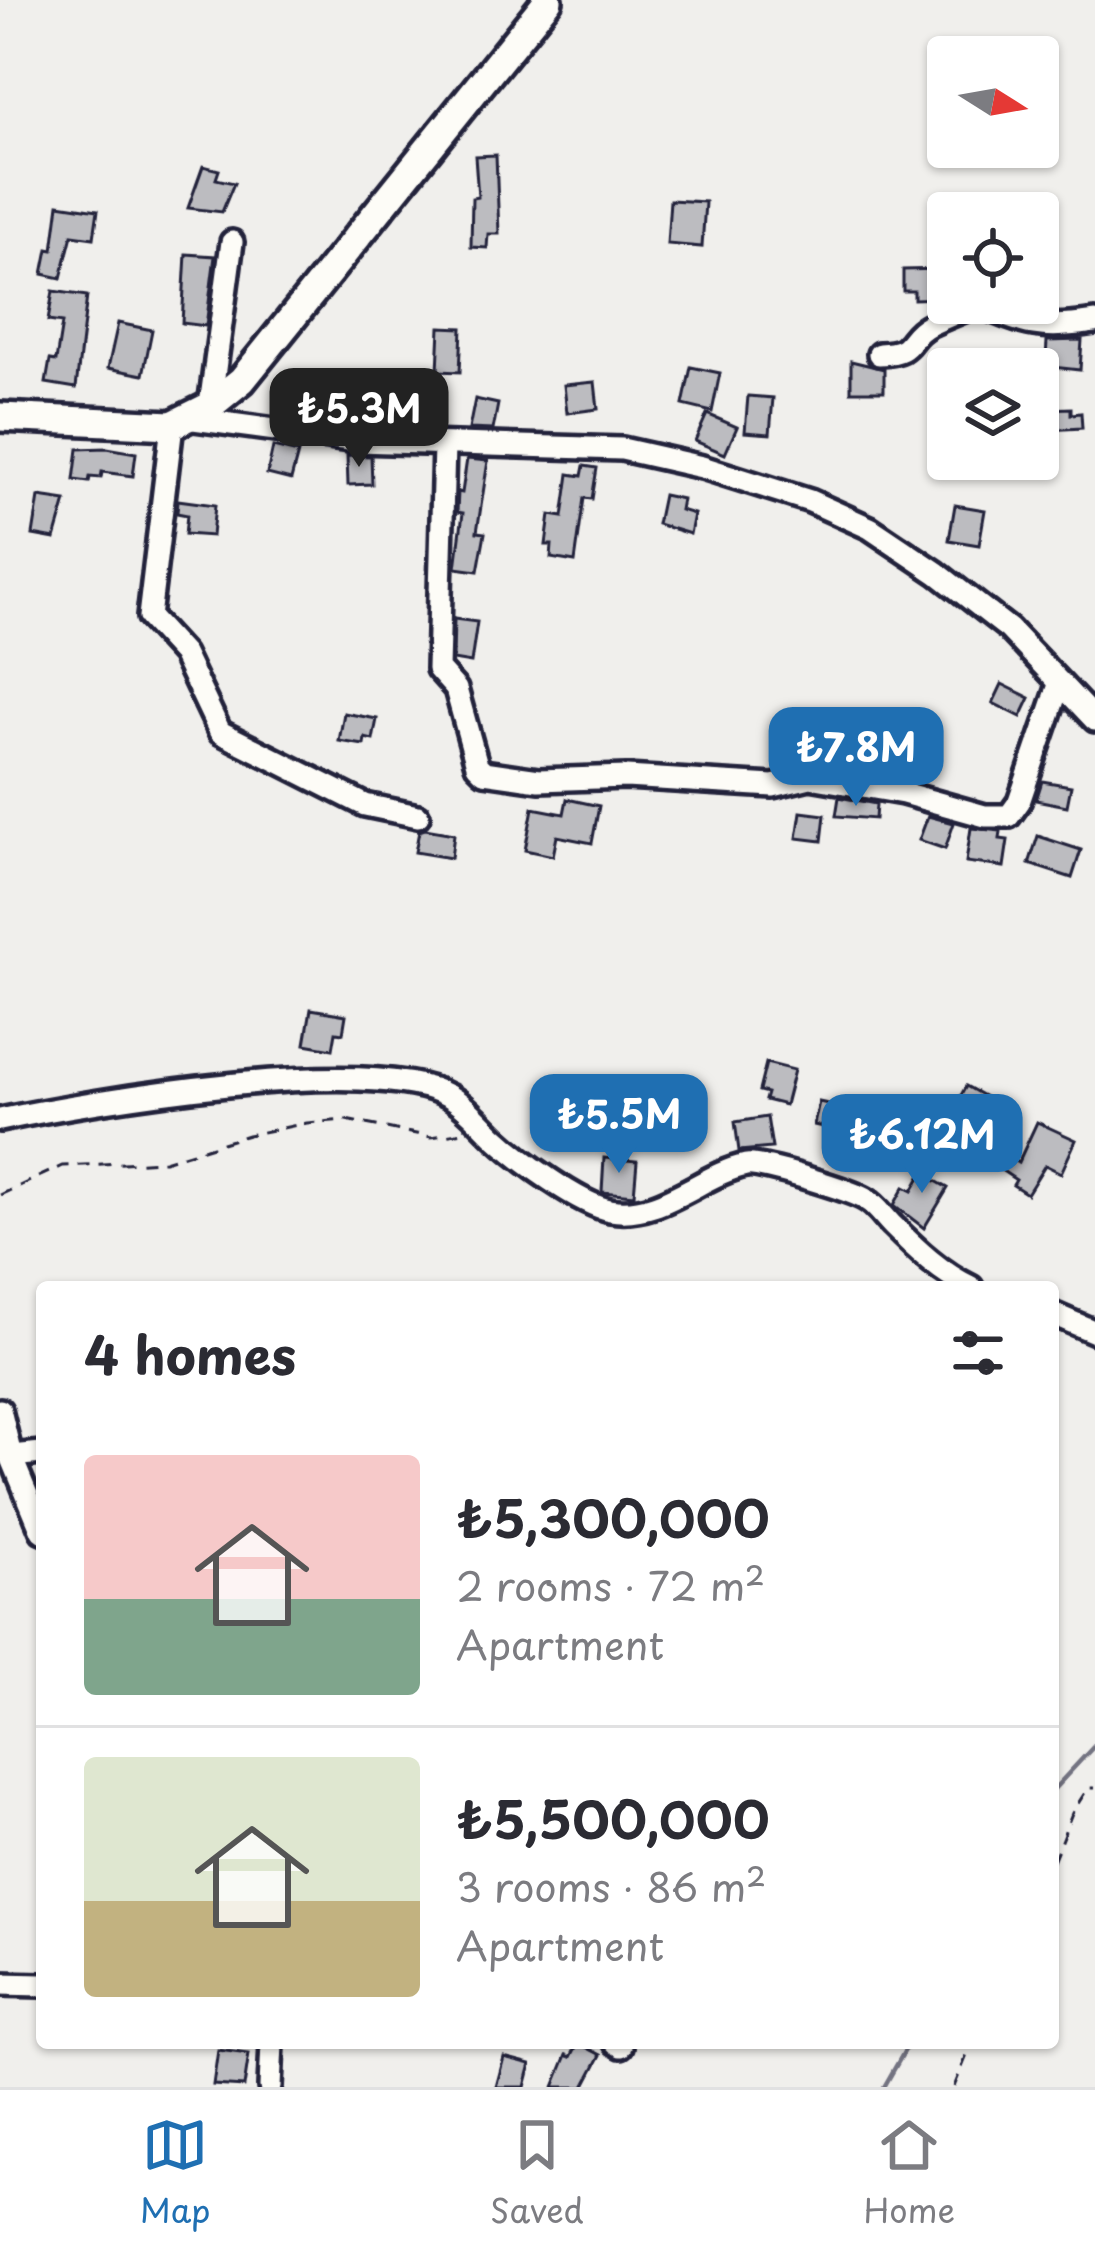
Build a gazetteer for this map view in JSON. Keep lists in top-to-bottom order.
{
  "north": "right",
  "page": {
    "price": [
      "₺5.3M",
      "₺7.8M",
      "₺5.5M",
      "₺6.12M"
    ],
    "heading": "4 homes",
    "list": [
      {
        "name": "₺5,300,000",
        "note": "2 rooms · 72 m² · Apartment"
      },
      {
        "name": "₺5,500,000",
        "note": "3 rooms · 86 m² · Apartment"
      }
    ],
    "tabs": ["Map", "Saved", "Home"]
  }
}
